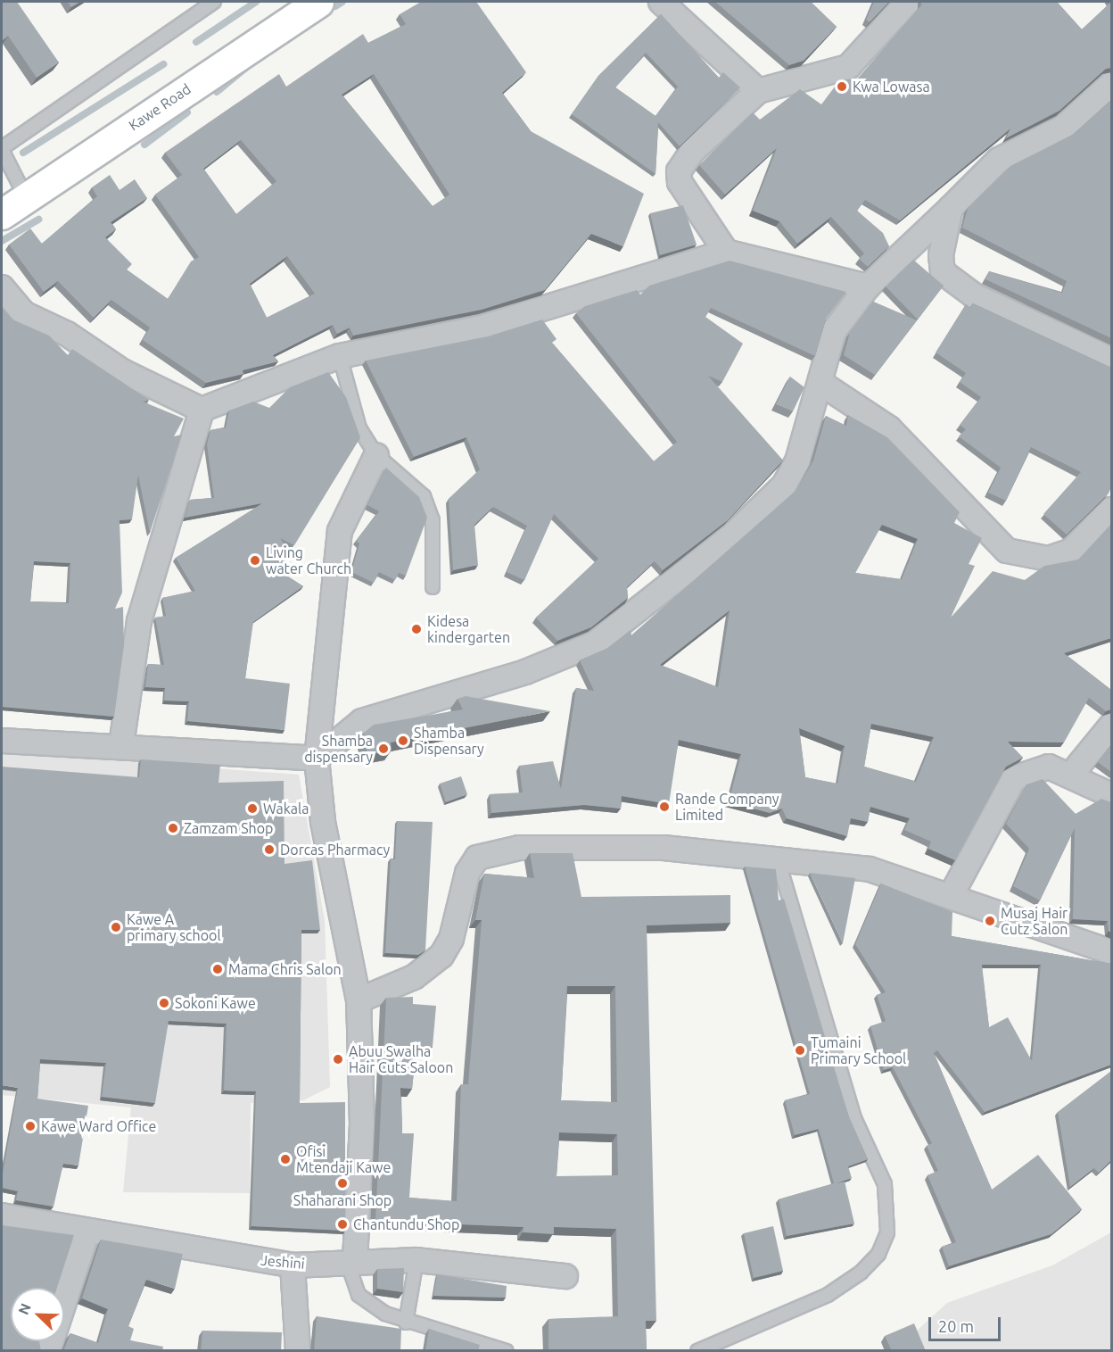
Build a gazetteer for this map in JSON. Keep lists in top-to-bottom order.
{
  "streets": {
    "main road": ["Kawe Road"],
    "street": ["Jeshini"]
  },
  "places": [
    "Kwa Lowasa",
    "Living water Church",
    "Kidesa kindergarten",
    "Shamba Dispensary",
    "Shamba dispensary",
    "Rande Company Limited",
    "Wakala",
    "Zamzam Shop",
    "Dorcas Pharmacy",
    "Musaj Hair Cutz Salon",
    "Kawe A primary school",
    "Mama Chris Salon",
    "Sokoni Kawe",
    "Tumaini Primary School",
    "Abuu Swalha Hair Cuts Saloon",
    "Kawe Ward Office",
    "Ofisi Mtendaji Kawe",
    "Shaharani Shop",
    "Chantundu Shop"
  ],
  "scale_bar": "20 m",
  "north": "top left"
}
